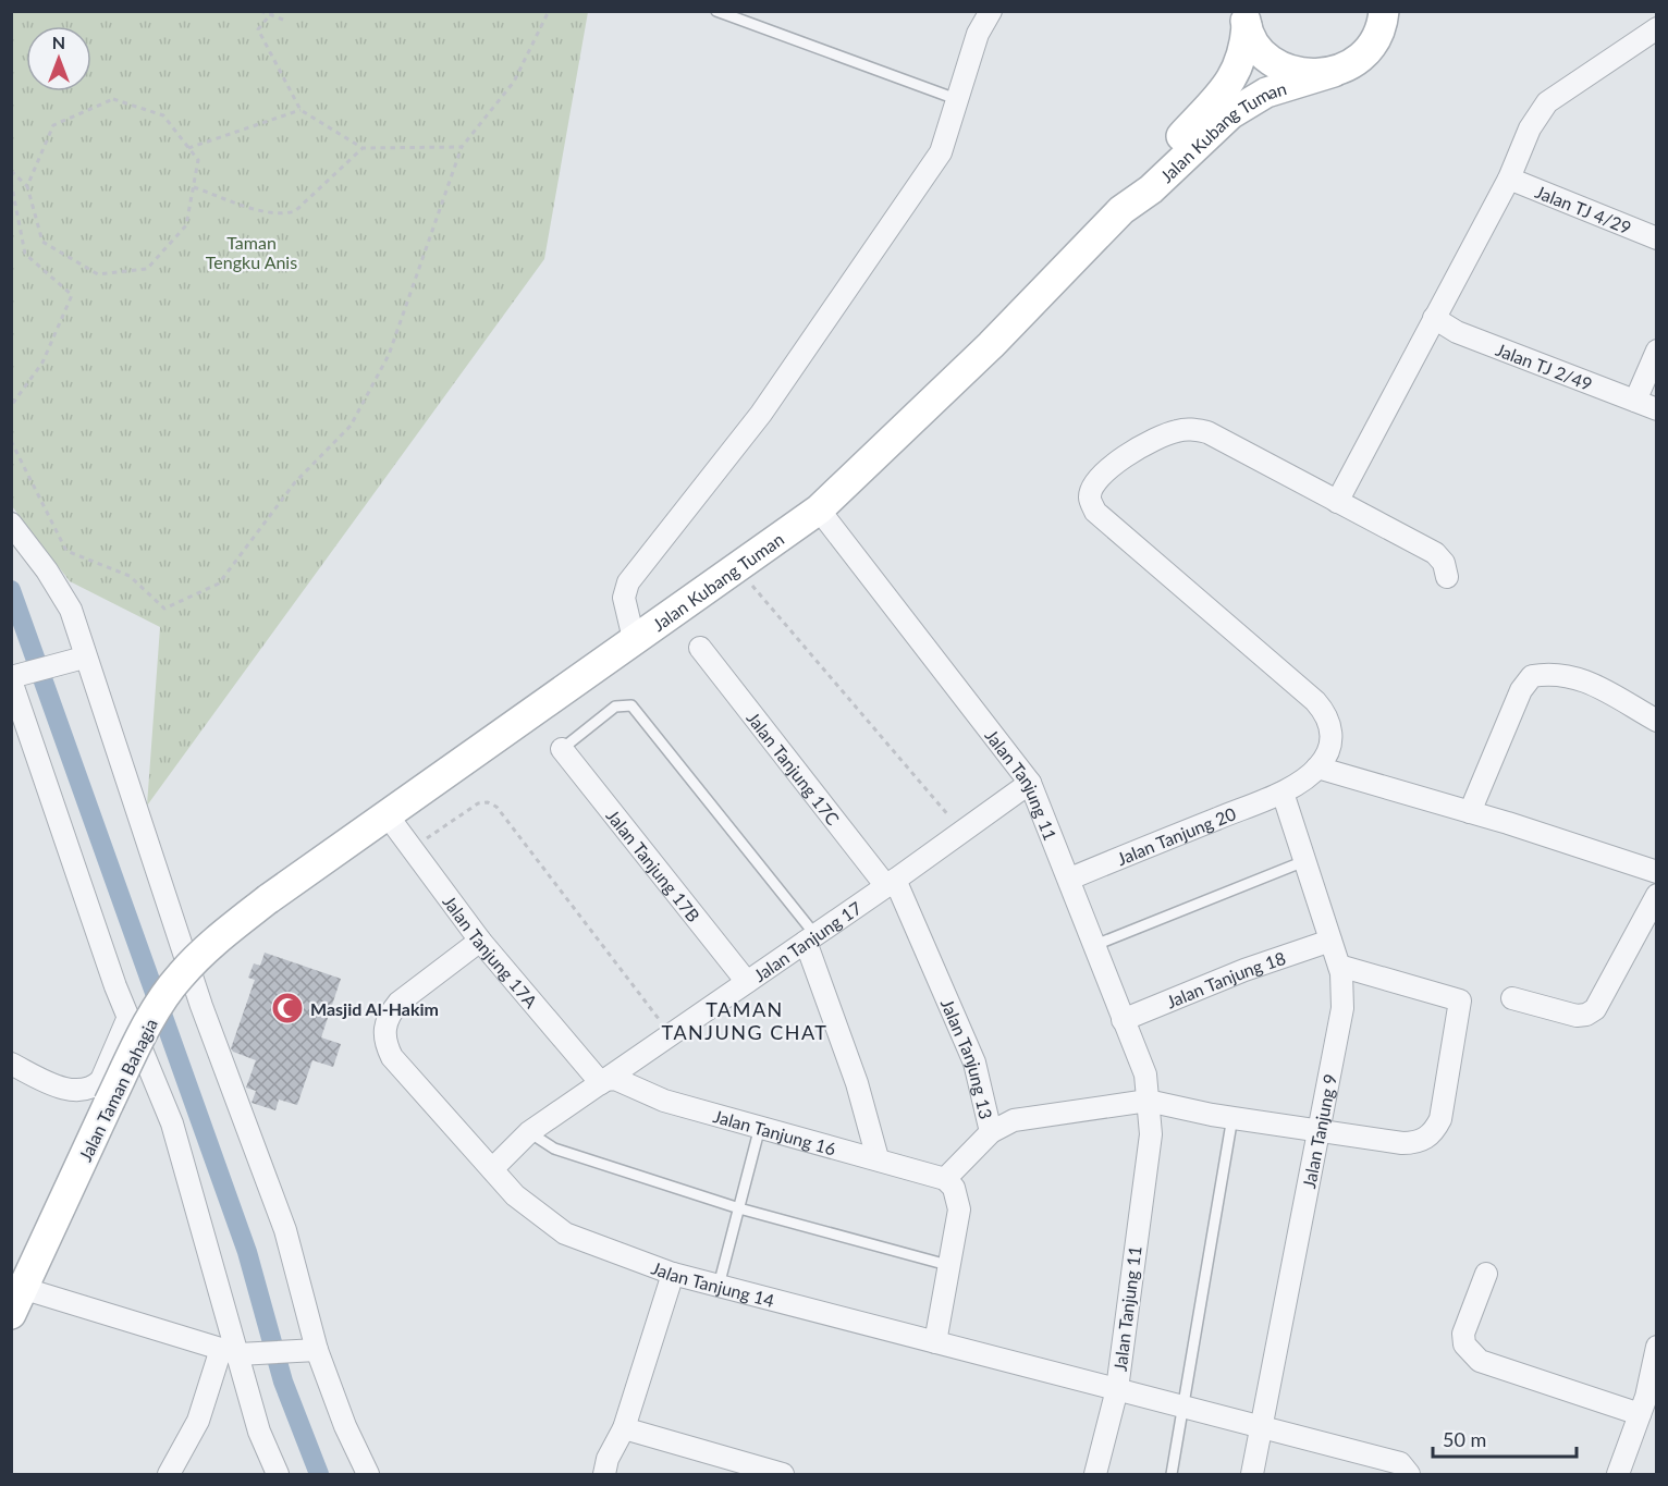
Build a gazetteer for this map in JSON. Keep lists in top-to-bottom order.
{
  "streets": {
    "main road": ["Jalan Kubang Tuman", "Jalan Taman Bahagia"],
    "street": [
      "Jalan TJ 4/29",
      "Jalan TJ 2/49",
      "Jalan Tanjung 17C",
      "Jalan Tanjung 11",
      "Jalan Tanjung 20",
      "Jalan Tanjung 17B",
      "Jalan Tanjung 17",
      "Jalan Tanjung 17A",
      "Jalan Tanjung 18",
      "Jalan Tanjung 13",
      "Jalan Tanjung 16",
      "Jalan Tanjung 9",
      "Jalan Tanjung 14"
    ]
  },
  "crossings": [
    ["Jalan Kubang Tuman", "Jalan Tanjung 11"],
    ["Jalan Kubang Tuman", "Jalan Tanjung 17A"],
    ["Jalan Kubang Tuman", "Jalan Taman Bahagia"],
    ["Jalan Tanjung 17C", "Jalan Tanjung 17"],
    ["Jalan Tanjung 17C", "Jalan Tanjung 13"],
    ["Jalan Tanjung 11", "Jalan Tanjung 20"],
    ["Jalan Tanjung 11", "Jalan Tanjung 17"],
    ["Jalan Tanjung 11", "Jalan Tanjung 18"],
    ["Jalan Tanjung 11", "Jalan Tanjung 14"],
    ["Jalan Tanjung 20", "Jalan Tanjung 9"],
    ["Jalan Tanjung 17B", "Jalan Tanjung 17"],
    ["Jalan Tanjung 17", "Jalan Tanjung 17A"],
    ["Jalan Tanjung 17", "Jalan Tanjung 13"],
    ["Jalan Tanjung 17", "Jalan Tanjung 16"],
    ["Jalan Tanjung 17", "Jalan Tanjung 14"],
    ["Jalan Tanjung 17A", "Jalan Tanjung 16"],
    ["Jalan Tanjung 17A", "Jalan Tanjung 14"],
    ["Jalan Tanjung 18", "Jalan Tanjung 9"],
    ["Jalan Tanjung 13", "Jalan Tanjung 16"],
    ["Jalan Tanjung 9", "Jalan Tanjung 14"]
  ],
  "districts": ["TAMAN TANJUNG CHAT"],
  "parks": ["Taman Tengku Anis"],
  "places": {
    "mosque": ["Masjid Al-Hakim"]
  },
  "scale_bar": "50 m",
  "north": "top"
}
